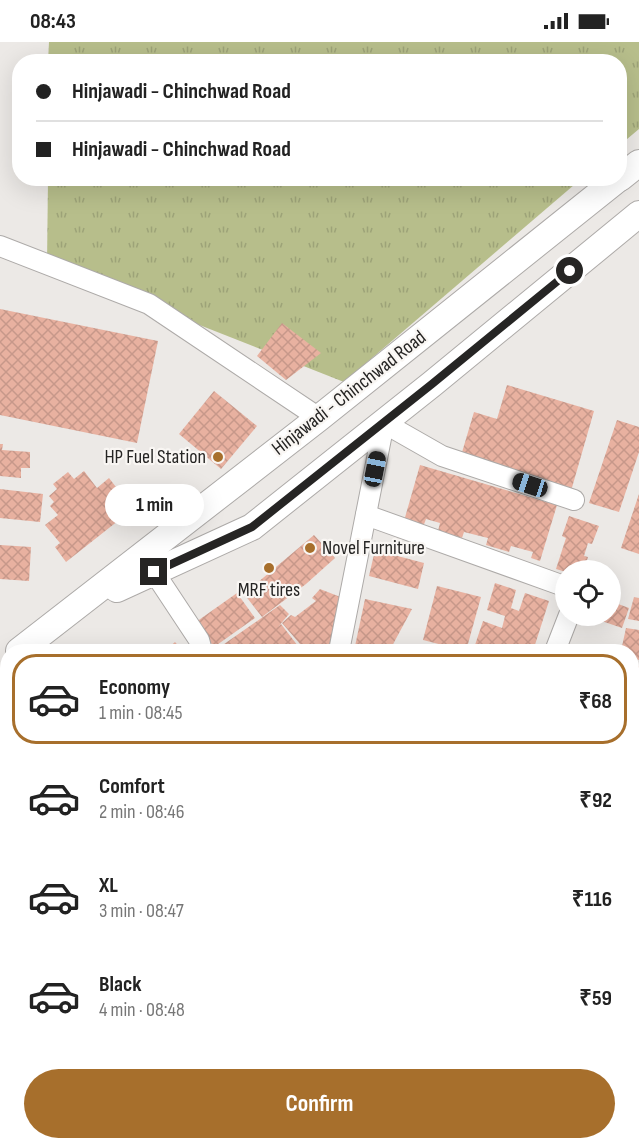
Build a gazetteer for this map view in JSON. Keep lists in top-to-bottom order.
{
  "streets": {
    "main road": ["Hinjawadi - Chinchwad Road"]
  },
  "places": ["HP Fuel Station", "Novel Furniture", "MRF tires"],
  "page": {
    "status": "08:43",
    "banner": ["Hinjawadi - Chinchwad Road", "Hinjawadi - Chinchwad Road"],
    "bubble": "1 min",
    "list": [
      {
        "name": "Economy",
        "note": "1 min · 08:45",
        "value": "₹68"
      },
      {
        "name": "Comfort",
        "note": "2 min · 08:46",
        "value": "₹92"
      },
      {
        "name": "XL",
        "note": "3 min · 08:47",
        "value": "₹116"
      },
      {
        "name": "Black",
        "note": "4 min · 08:48",
        "value": "₹59"
      }
    ],
    "buttons": "Confirm"
  }
}
